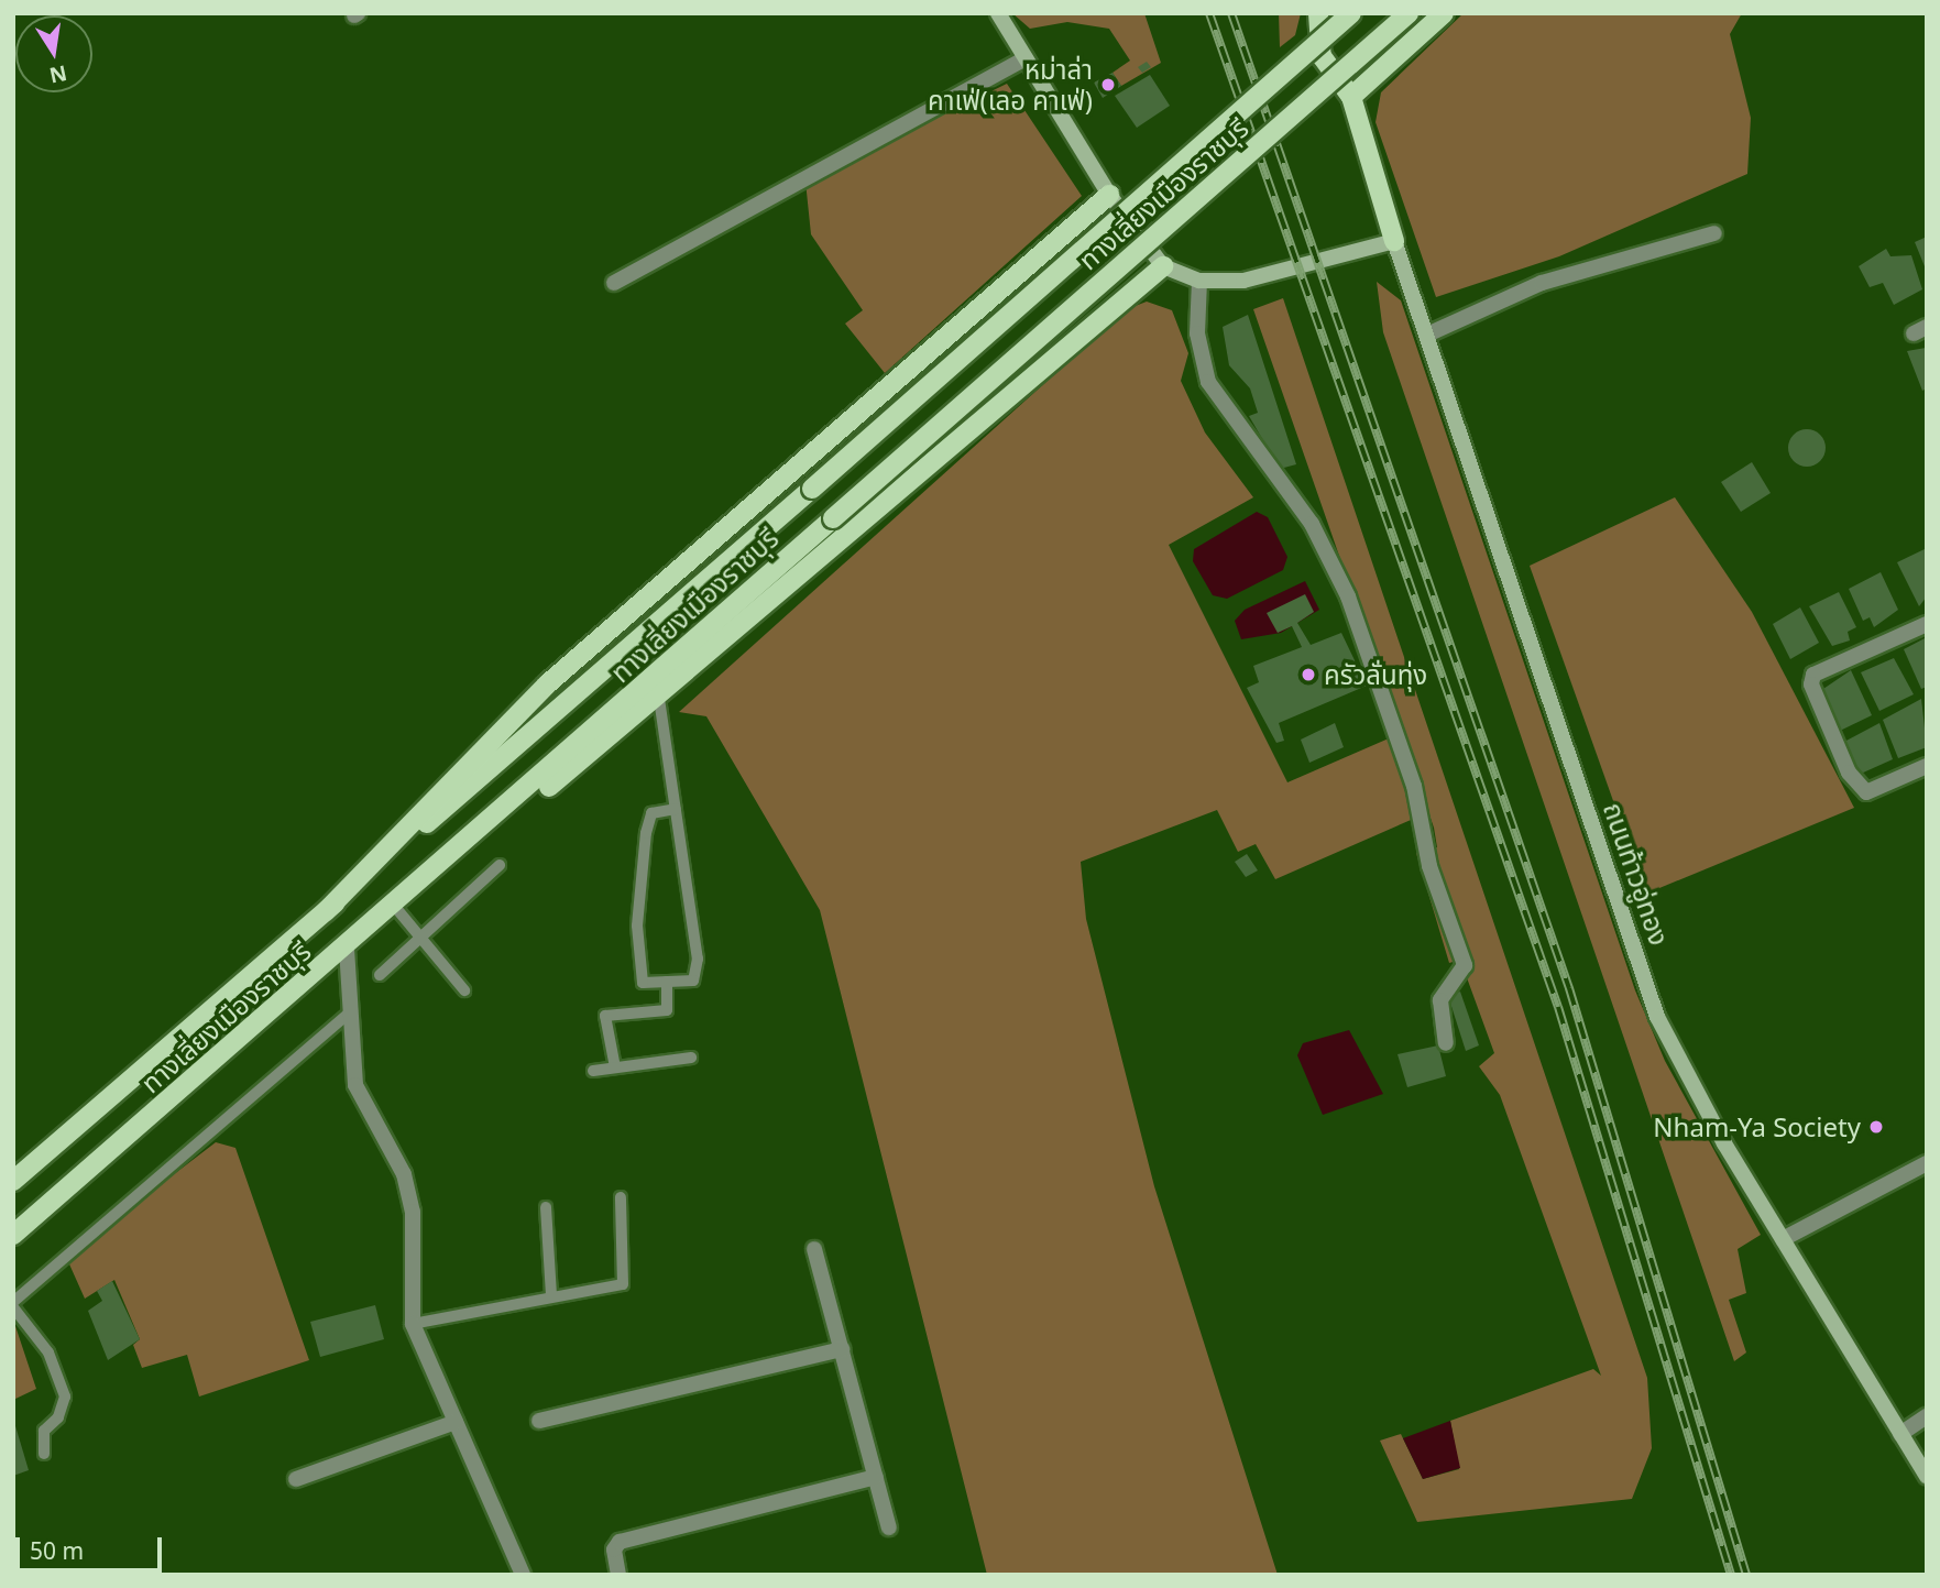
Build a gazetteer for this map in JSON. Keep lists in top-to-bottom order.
{
  "streets": {
    "main road": ["ทางเลี่ยงเมืองราชบุรี"],
    "street": ["ถนนท้าวอู่ทอง"]
  },
  "places": ["หม่าล่า คาเฟ่(เลอ คาเฟ่)", "ครัวลั่นทุ่ง", "Nham-Ya Society"],
  "scale_bar": "50 m",
  "north": "bottom"
}
